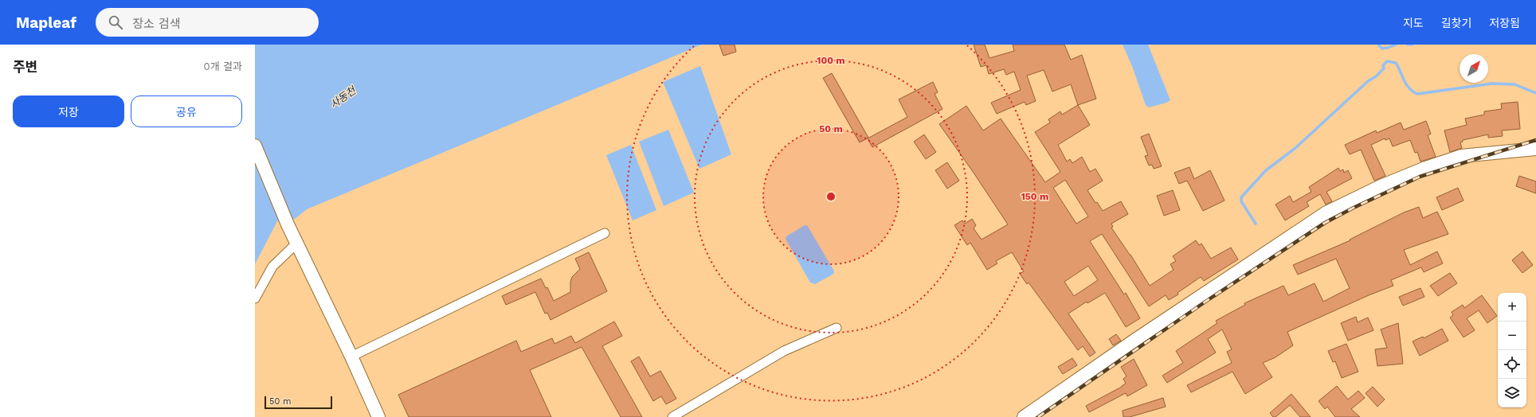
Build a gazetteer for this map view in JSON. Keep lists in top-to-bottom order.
{
  "water": ["사동천"],
  "scale_bar": "50 m",
  "north": "top right",
  "page": {
    "header": "Mapleaf",
    "search": "장소 검색",
    "nav": ["지도", "길찾기", "저장됨"],
    "heading": ["주변", "0개 결과"],
    "buttons": ["저장", "공유"],
    "map_buttons": ["+", "−"],
    "scale": "50 m"
  },
  "rings": ["100 m", "50 m", "150 m"]
}
